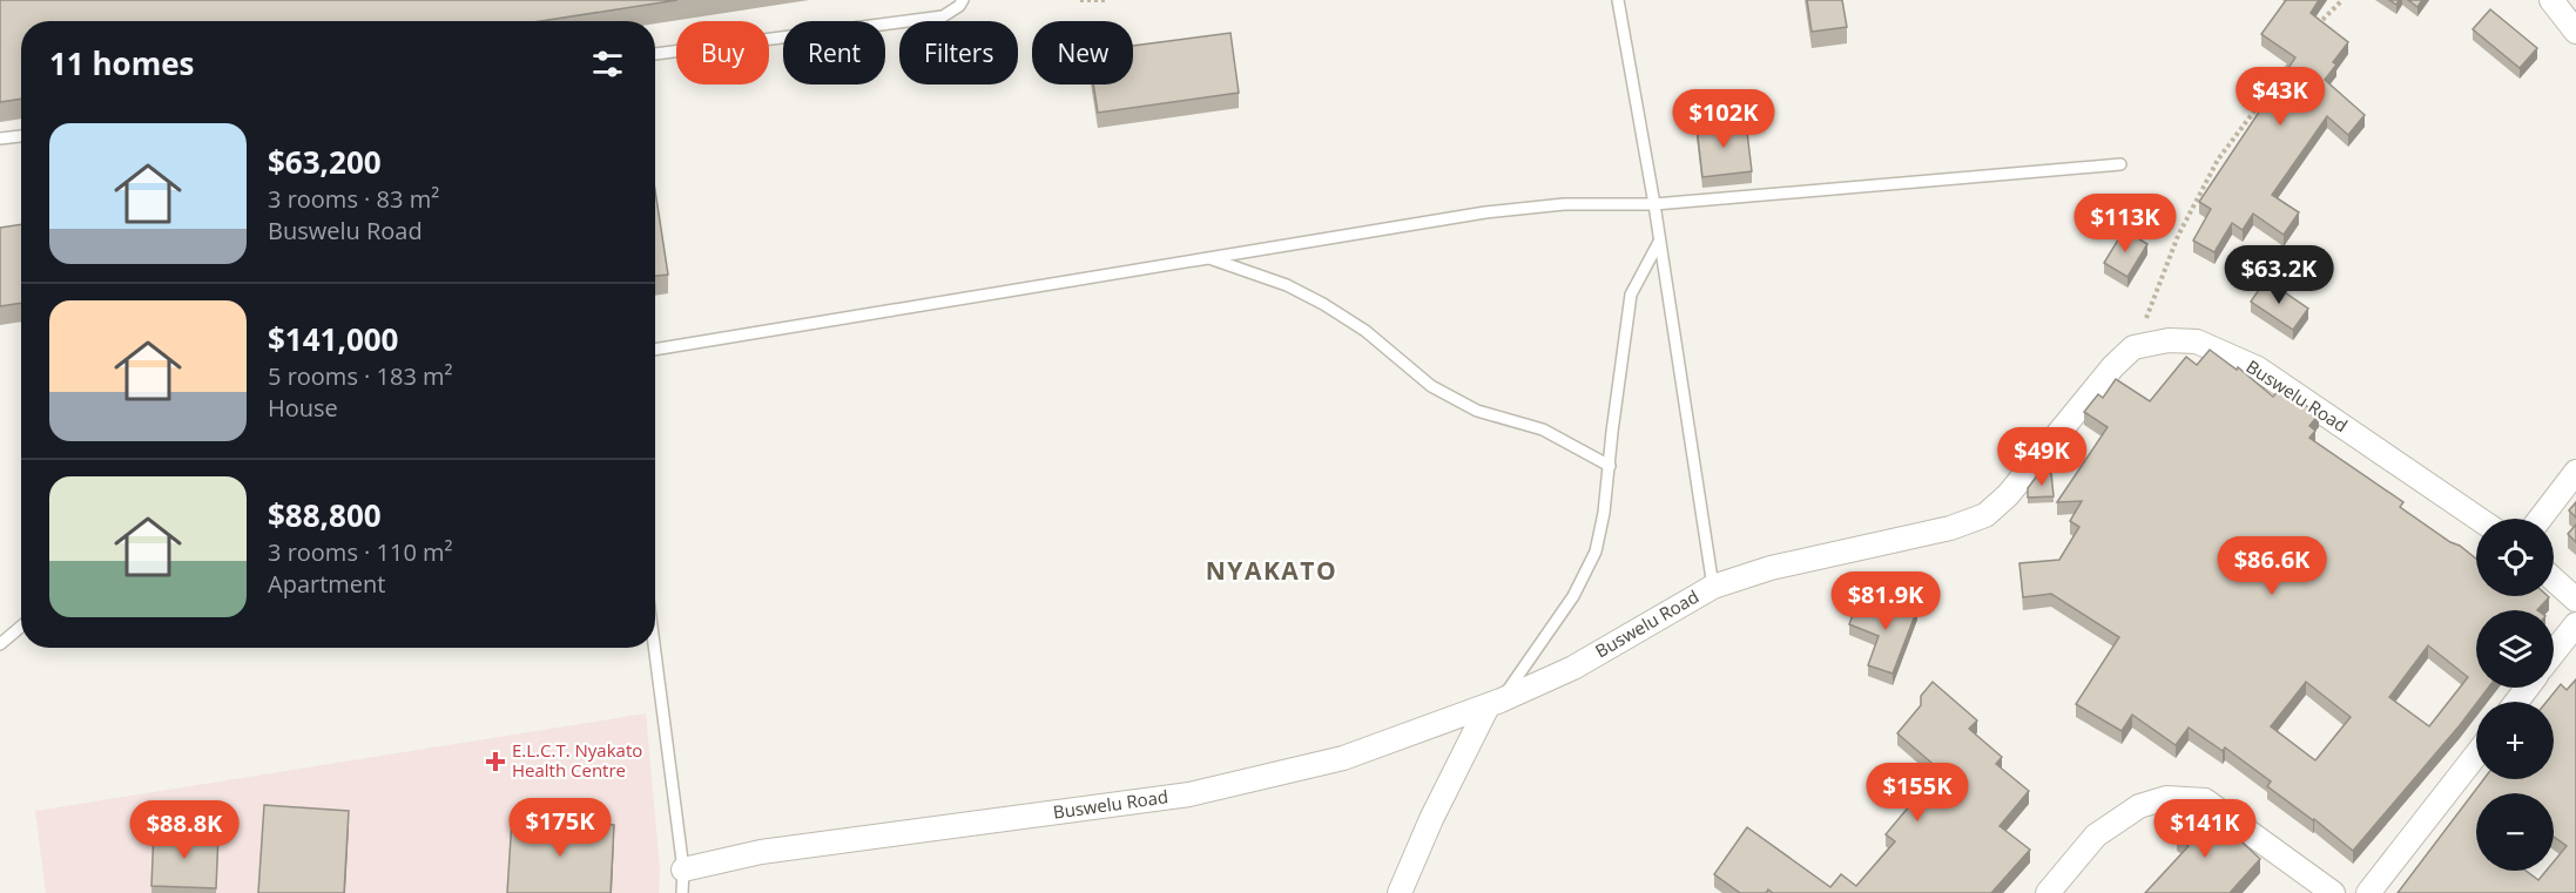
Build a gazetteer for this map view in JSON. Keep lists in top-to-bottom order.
{
  "streets": {
    "street": ["Buswelu Road"]
  },
  "districts": ["NYAKATO"],
  "places": {
    "health": ["E.L.C.T. Nyakato Health Centre"]
  },
  "page": {
    "chip": [
      "Buy",
      "Rent",
      "Filters",
      "New"
    ],
    "heading": "11 homes",
    "price": [
      "$43K",
      "$102K",
      "$113K",
      "$63.2K",
      "$49K",
      "$86.6K",
      "$81.9K",
      "$155K",
      "$175K",
      "$141K",
      "$88.8K"
    ],
    "list": [
      {
        "name": "$63,200",
        "note": "3 rooms · 83 m² · Buswelu Road"
      },
      {
        "name": "$141,000",
        "note": "5 rooms · 183 m² · House"
      },
      {
        "name": "$88,800",
        "note": "3 rooms · 110 m² · Apartment"
      }
    ],
    "map_buttons": ["+", "−"]
  }
}
